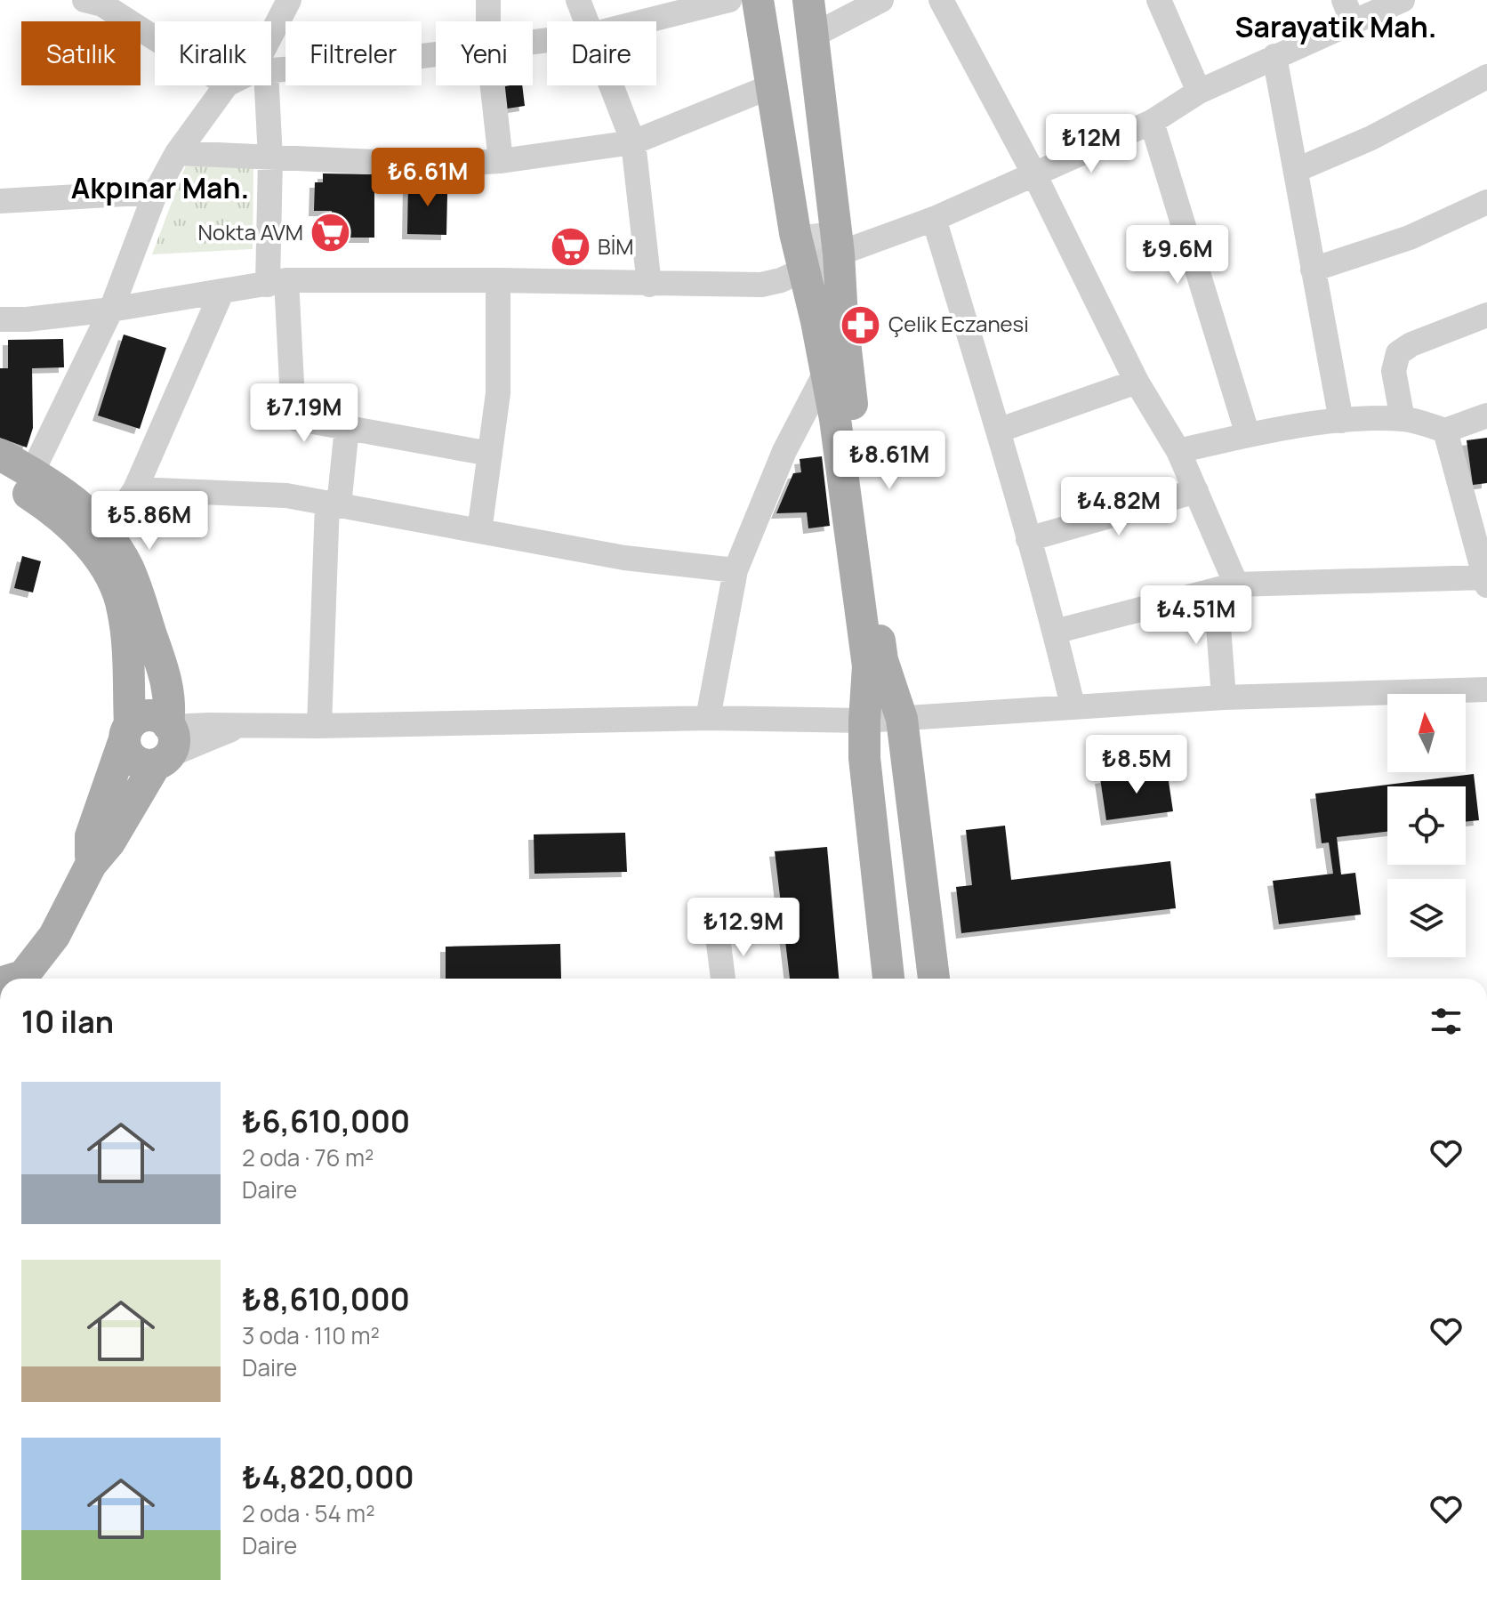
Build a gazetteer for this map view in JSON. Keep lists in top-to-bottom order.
{
  "districts": ["Sarayatik Mah.", "Akpınar Mah."],
  "places": {
    "supermarket": ["Nokta AVM", "BİM"],
    "pharmacy": ["Çelik Eczanesi"]
  },
  "north": "top",
  "page": {
    "chip": [
      "Satılık",
      "Kiralık",
      "Filtreler",
      "Yeni",
      "Daire"
    ],
    "price": [
      "₺12M",
      "₺6.61M",
      "₺9.6M",
      "₺7.19M",
      "₺8.61M",
      "₺4.82M",
      "₺5.86M",
      "₺4.51M",
      "₺8.5M",
      "₺12.9M"
    ],
    "heading": "10 ilan",
    "list": [
      {
        "name": "₺6,610,000",
        "note": "2 oda · 76 m² · Daire"
      },
      {
        "name": "₺8,610,000",
        "note": "3 oda · 110 m² · Daire"
      },
      {
        "name": "₺4,820,000",
        "note": "2 oda · 54 m² · Daire"
      }
    ]
  }
}
